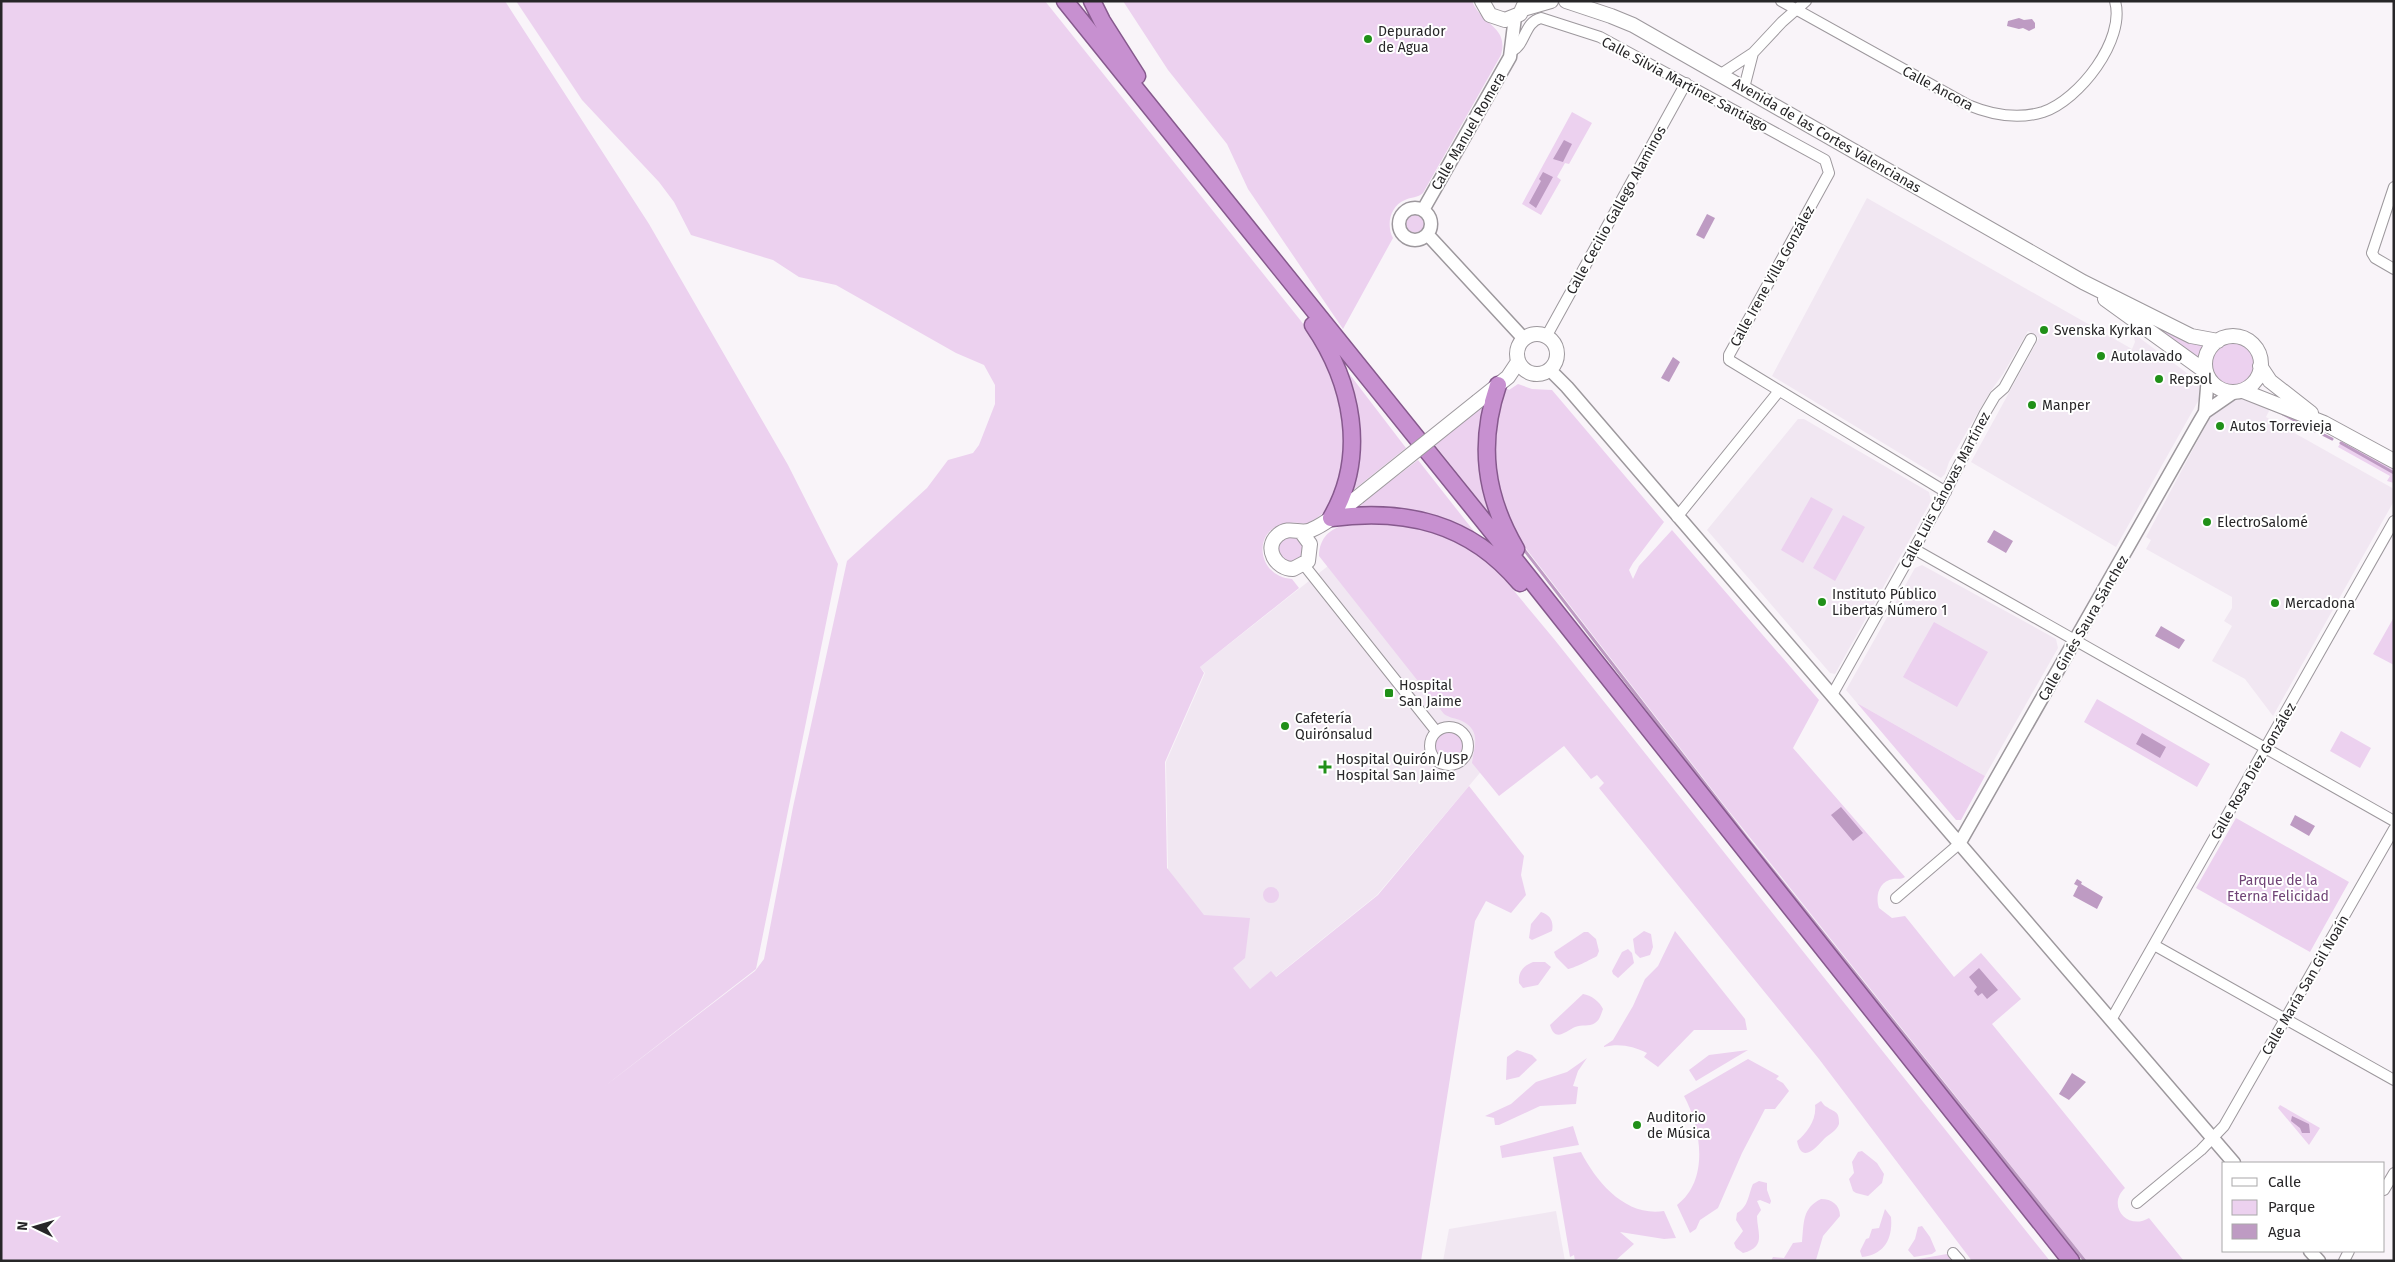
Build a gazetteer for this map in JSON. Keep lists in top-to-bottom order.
{
  "streets": {
    "main road": ["Avenida de las Cortes Valencianas"],
    "street": [
      "Calle Silvia Martínez Santiago",
      "Calle Ancora",
      "Calle Manuel Romera",
      "Calle Cecilio Gallego Alaminos",
      "Calle Irene Villa González",
      "Calle Luis Cánovas Martínez",
      "Calle Ginés Saura Sánchez",
      "Calle Rosa Díez González",
      "Calle María San Gil Noaín"
    ]
  },
  "crossings": [
    ["Calle Silvia Martínez Santiago", "Calle Manuel Romera"],
    ["Calle Silvia Martínez Santiago", "Calle Cecilio Gallego Alaminos"],
    ["Calle Silvia Martínez Santiago", "Calle Irene Villa González"]
  ],
  "parks": ["Parque de la Eterna Felicidad"],
  "places": {
    "other": [
      "Depurador de Agua",
      "Svenska Kyrkan",
      "Autolavado",
      "Repsol",
      "Manper",
      "Autos Torrevieja",
      "ElectroSalomé",
      "Instituto Público Libertas Número 1",
      "Mercadona",
      "Cafetería Quirónsalud",
      "Auditorio de Música"
    ],
    "transit": ["Hospital San Jaime"],
    "health": ["Hospital Quirón/USP Hospital San Jaime"]
  },
  "legend": ["Calle", "Parque", "Agua"],
  "north": "left"
}
